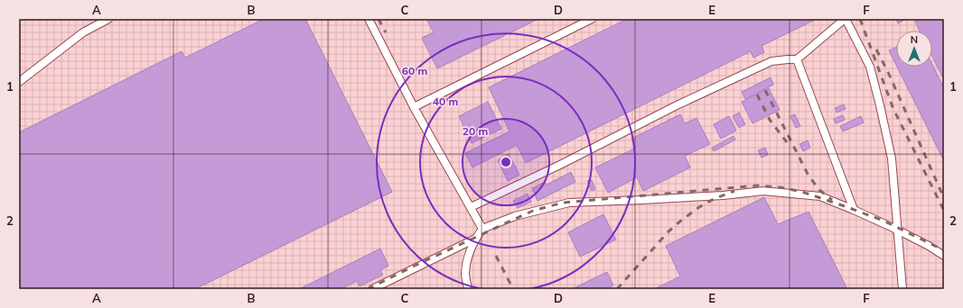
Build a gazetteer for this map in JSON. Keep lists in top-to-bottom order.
{
  "north": "top",
  "grid": {
    "columns": [
      "A",
      "B",
      "C",
      "D",
      "E",
      "F"
    ],
    "rows": ["1", "2"]
  },
  "rings": ["60 m", "40 m", "20 m"]
}
